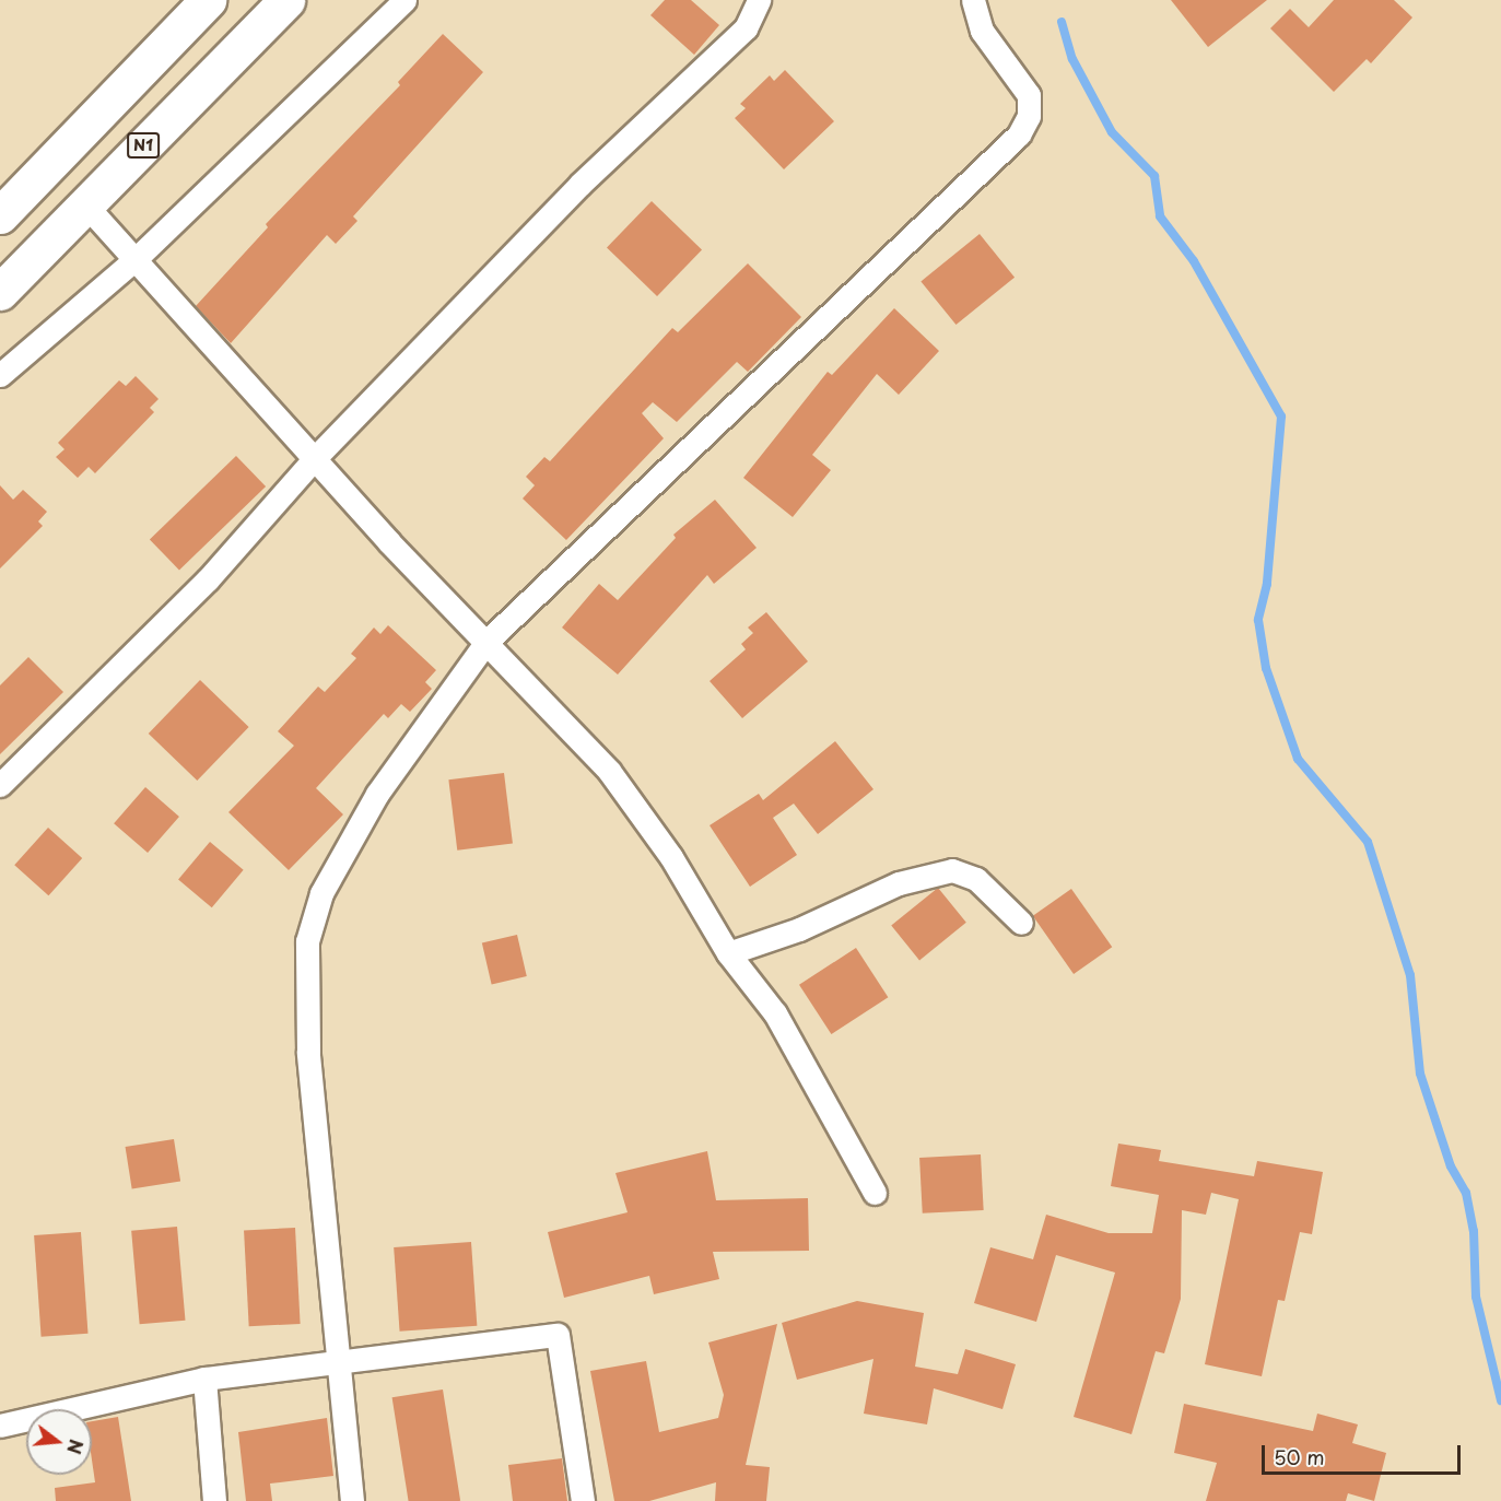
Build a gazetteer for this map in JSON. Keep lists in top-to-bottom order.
{
  "streets": {
    "main road": ["N1"]
  },
  "scale_bar": "50 m",
  "north": "right"
}
